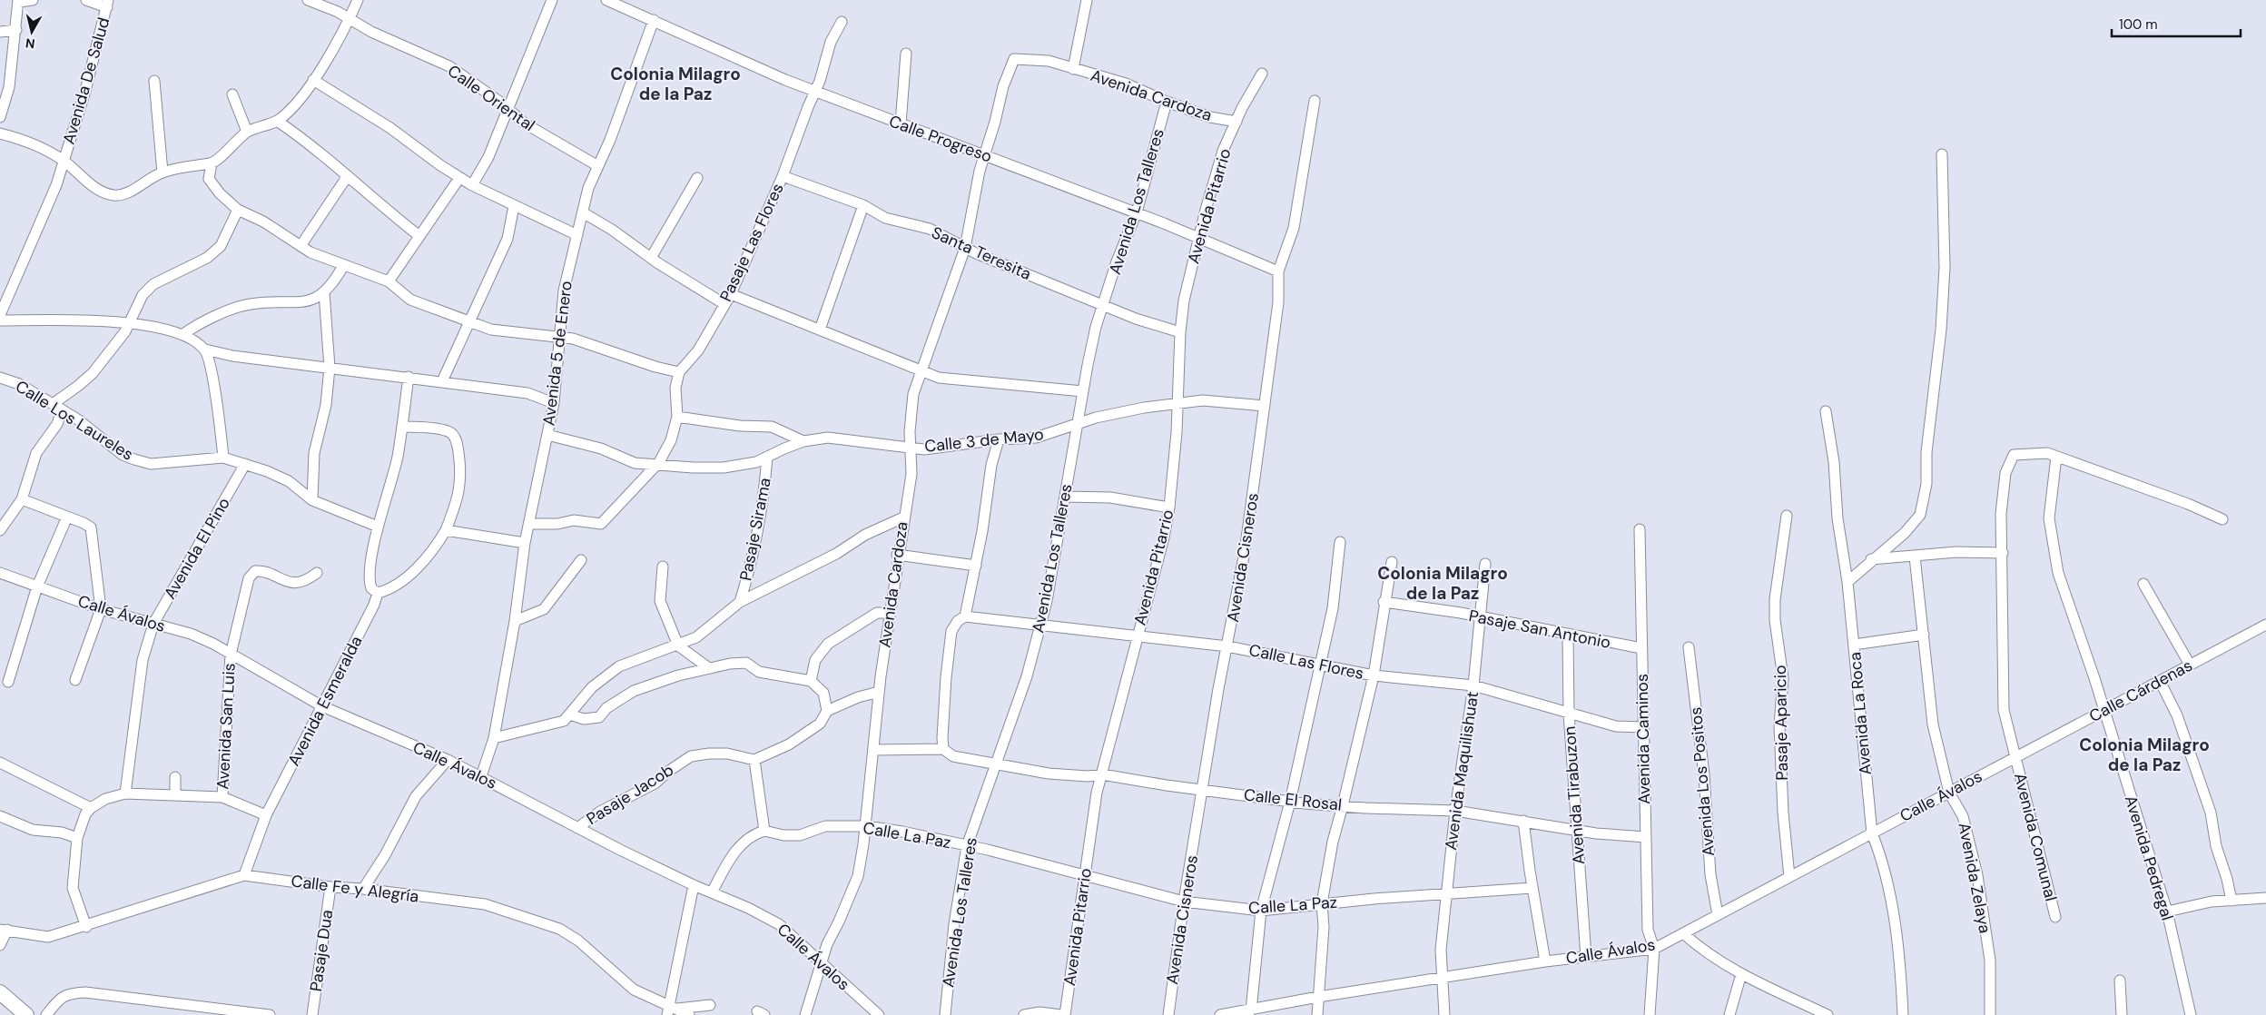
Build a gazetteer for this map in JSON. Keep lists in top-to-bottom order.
{
  "streets": {
    "street": [
      "Avenida De Salud",
      "Avenida Cardoza",
      "Calle Oriental",
      "Calle Progreso",
      "Avenida Los Talleres",
      "Avenida Pitarrio",
      "Pasaje Las Flores",
      "Santa Teresita",
      "Avenida 5 de Enero",
      "Calle Los Laureles",
      "Calle 3 de Mayo",
      "Pasaje Sirama",
      "Avenida El Pino",
      "Avenida Cisneros",
      "Calle Ávalos",
      "Pasaje San Antonio",
      "Calle Las Flores",
      "Calle Cárdenas",
      "Avenida Esmeralda",
      "Avenida La Roca",
      "Pasaje Aparicio",
      "Avenida San Luis",
      "Avenida Caminos",
      "Avenida Maquilishuat",
      "Avenida Los Positos",
      "Pasaje Jacob",
      "Avenida Tirabuzon",
      "Calle El Rosal",
      "Calle La Paz",
      "Avenida Comunal",
      "Avenida Pedregal",
      "Avenida Zelaya",
      "Calle Fe y Alegría",
      "Pasaje Dua"
    ]
  },
  "crossings": [
    ["Avenida Cardoza", "Calle Progreso"],
    ["Avenida Cardoza", "Avenida Los Talleres"],
    ["Avenida Cardoza", "Avenida Pitarrio"],
    ["Avenida Cardoza", "Santa Teresita"],
    ["Avenida Cardoza", "Calle 3 de Mayo"],
    ["Avenida Cardoza", "Calle Ávalos"],
    ["Avenida Cardoza", "Calle La Paz"],
    ["Calle Oriental", "Avenida 5 de Enero"],
    ["Calle Progreso", "Avenida Los Talleres"],
    ["Calle Progreso", "Avenida Pitarrio"],
    ["Calle Progreso", "Pasaje Las Flores"],
    ["Calle Progreso", "Avenida 5 de Enero"],
    ["Calle Progreso", "Avenida Cisneros"],
    ["Avenida Los Talleres", "Santa Teresita"],
    ["Avenida Los Talleres", "Calle 3 de Mayo"],
    ["Avenida Los Talleres", "Calle Las Flores"],
    ["Avenida Los Talleres", "Calle El Rosal"],
    ["Avenida Los Talleres", "Calle La Paz"],
    ["Avenida Pitarrio", "Santa Teresita"],
    ["Avenida Pitarrio", "Calle 3 de Mayo"],
    ["Avenida Pitarrio", "Calle Las Flores"],
    ["Avenida Pitarrio", "Calle El Rosal"],
    ["Avenida Pitarrio", "Calle La Paz"],
    ["Pasaje Las Flores", "Santa Teresita"],
    ["Avenida 5 de Enero", "Calle 3 de Mayo"],
    ["Avenida 5 de Enero", "Calle Ávalos"],
    ["Calle Los Laureles", "Avenida El Pino"],
    ["Calle 3 de Mayo", "Pasaje Sirama"],
    ["Calle 3 de Mayo", "Avenida Cisneros"],
    ["Avenida El Pino", "Calle Ávalos"],
    ["Avenida Cisneros", "Calle Las Flores"],
    ["Avenida Cisneros", "Calle El Rosal"],
    ["Avenida Cisneros", "Calle La Paz"],
    ["Calle Ávalos", "Calle Cárdenas"],
    ["Calle Ávalos", "Avenida Esmeralda"],
    ["Calle Ávalos", "Avenida La Roca"],
    ["Calle Ávalos", "Pasaje Aparicio"],
    ["Calle Ávalos", "Avenida San Luis"],
    ["Calle Ávalos", "Avenida Caminos"],
    ["Calle Ávalos", "Avenida Maquilishuat"],
    ["Calle Ávalos", "Avenida Los Positos"],
    ["Calle Ávalos", "Pasaje Jacob"],
    ["Calle Ávalos", "Avenida Tirabuzon"],
    ["Calle Ávalos", "Avenida Comunal"],
    ["Calle Ávalos", "Avenida Zelaya"],
    ["Pasaje San Antonio", "Avenida Caminos"],
    ["Pasaje San Antonio", "Avenida Maquilishuat"],
    ["Pasaje San Antonio", "Avenida Tirabuzon"],
    ["Calle Las Flores", "Avenida Caminos"],
    ["Calle Las Flores", "Avenida Maquilishuat"],
    ["Calle Las Flores", "Avenida Tirabuzon"],
    ["Calle Cárdenas", "Avenida Comunal"],
    ["Calle Cárdenas", "Avenida Pedregal"],
    ["Avenida Esmeralda", "Calle Fe y Alegría"],
    ["Avenida Caminos", "Calle El Rosal"],
    ["Avenida Maquilishuat", "Calle El Rosal"],
    ["Avenida Maquilishuat", "Calle La Paz"],
    ["Avenida Tirabuzon", "Calle El Rosal"],
    ["Avenida Comunal", "Avenida Pedregal"],
    ["Calle Fe y Alegría", "Pasaje Dua"]
  ],
  "districts": ["Colonia Milagro de la Paz", "Colonia Milagro de la Paz", "Colonia Milagro de la Paz"],
  "scale_bar": "100 m",
  "north": "bottom"
}
